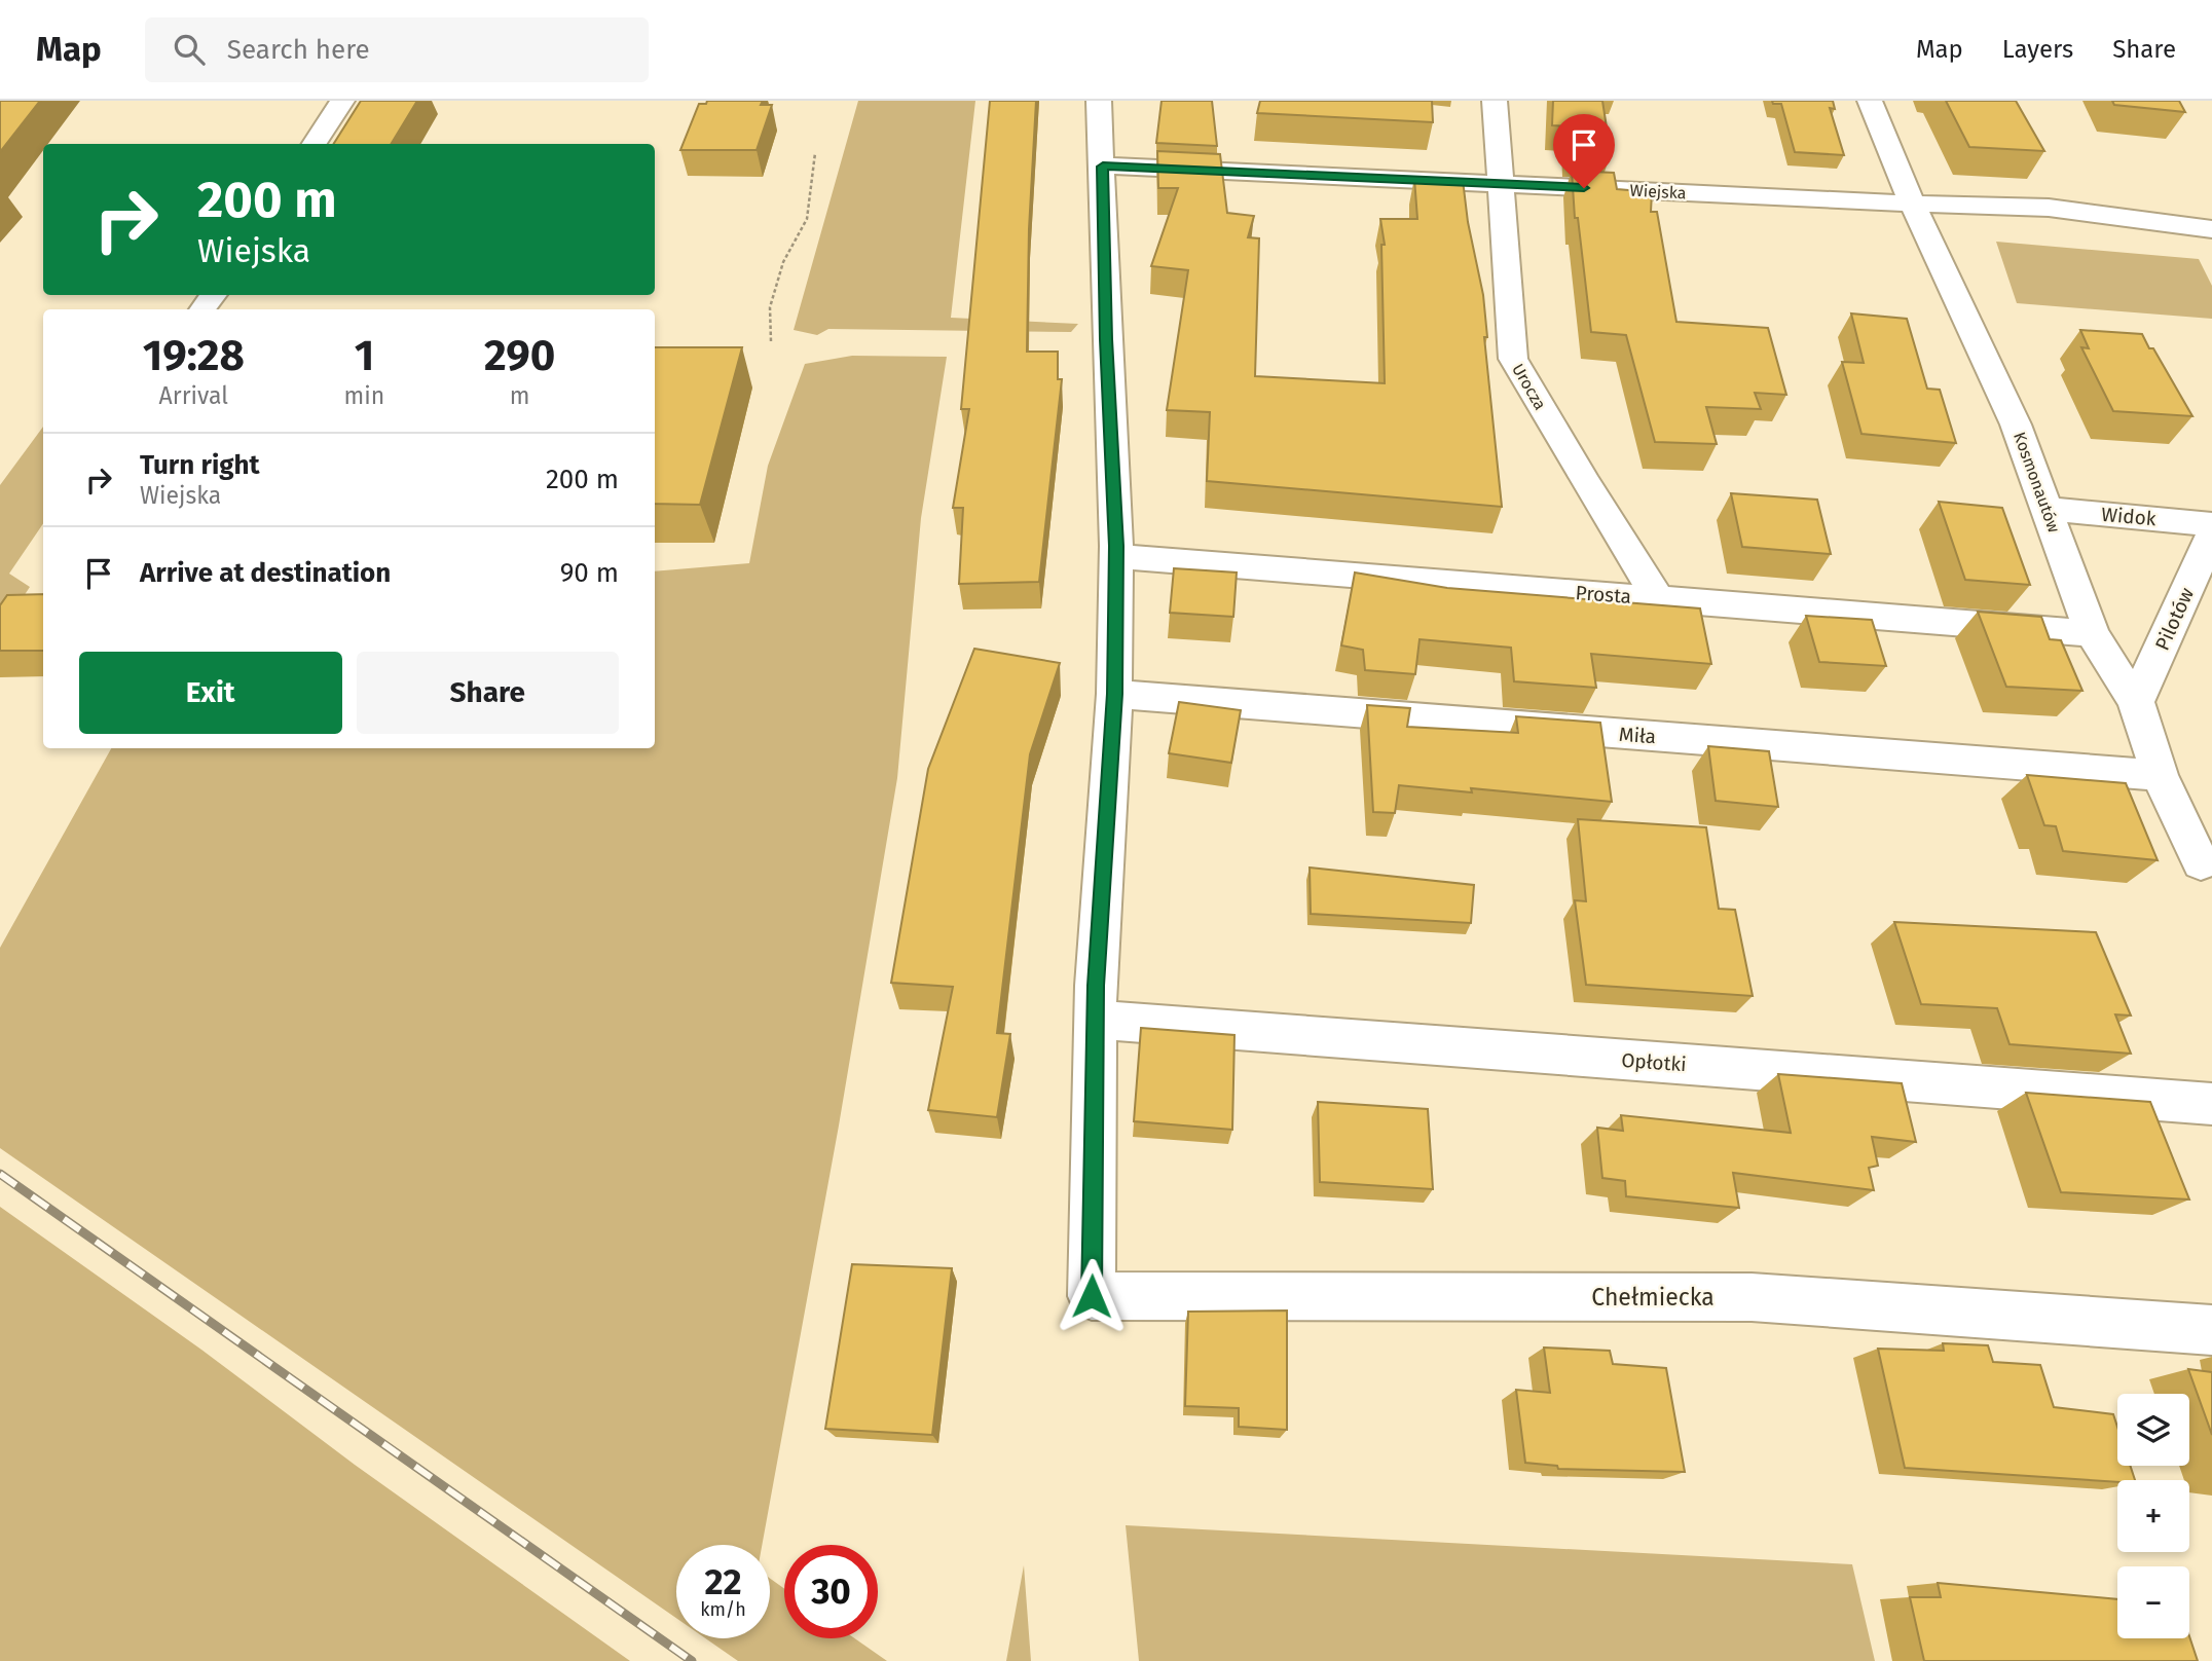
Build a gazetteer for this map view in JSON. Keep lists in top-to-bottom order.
{
  "streets": {
    "street": [
      "Wiejska",
      "Urocza",
      "Kosmonautów",
      "Widok",
      "Prosta",
      "Pilotów",
      "Miła",
      "Opłotki",
      "Chełmiecka"
    ]
  },
  "crossings": [
    ["Wiejska", "Urocza"],
    ["Wiejska", "Kosmonautów"],
    ["Urocza", "Prosta"],
    ["Kosmonautów", "Widok"],
    ["Kosmonautów", "Prosta"],
    ["Kosmonautów", "Pilotów"],
    ["Kosmonautów", "Miła"],
    ["Opłotki", "Chełmiecka"]
  ],
  "page": {
    "header": "Map",
    "search": "Search here",
    "nav": ["Map", "Layers", "Share"],
    "turn": ["200 m", "Wiejska"],
    "eta": [
      "19:28",
      "Arrival",
      "1",
      "min",
      "290",
      "m"
    ],
    "list": [
      {
        "name": "Turn right",
        "note": "Wiejska",
        "value": "200 m"
      },
      {
        "name": "Arrive at destination",
        "value": "90 m"
      }
    ],
    "buttons": ["Exit", "Share"],
    "map_buttons": ["+", "−"],
    "speed": "22 km/h",
    "limit": "30"
  }
}
